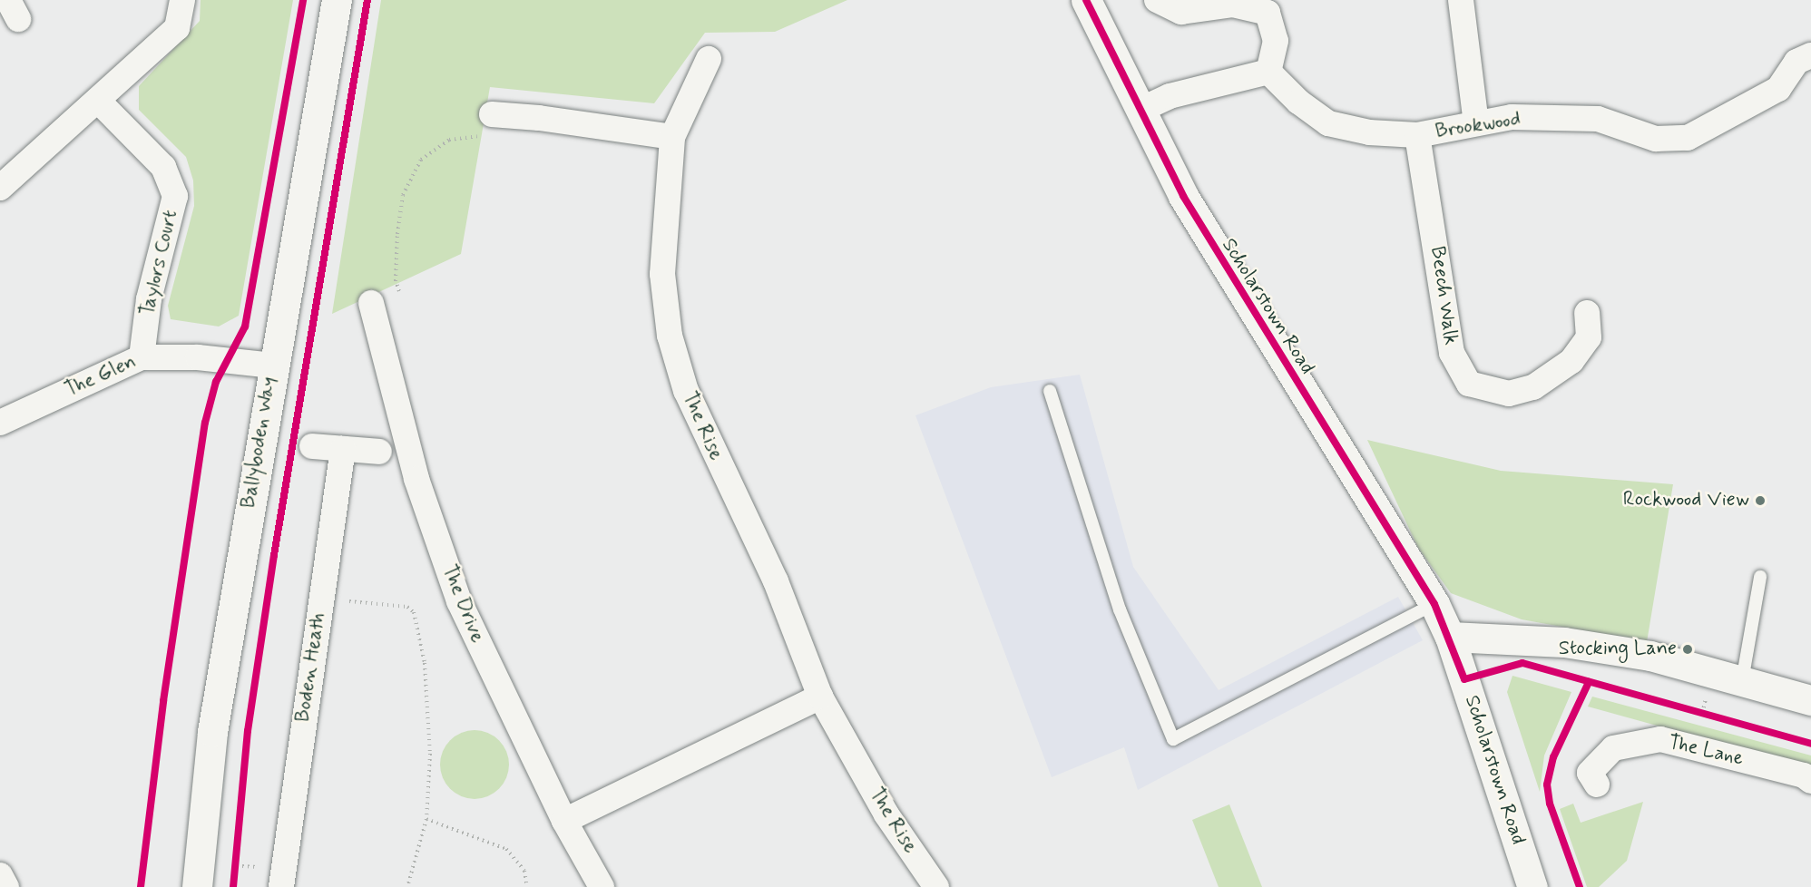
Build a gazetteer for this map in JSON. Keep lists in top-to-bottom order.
{
  "streets": {
    "main road": ["Scholarstown Road", "Ballyboden Way"],
    "street": [
      "Brookwood",
      "Taylors Court",
      "Beech Walk",
      "The Glen",
      "The Rise",
      "The Drive",
      "Boden Heath",
      "The Lane"
    ]
  },
  "crossings": [
    ["Brookwood", "Beech Walk"],
    ["Taylors Court", "The Glen"],
    ["The Glen", "Ballyboden Way"]
  ],
  "places": ["Rockwood View", "Stocking Lane"]
}
